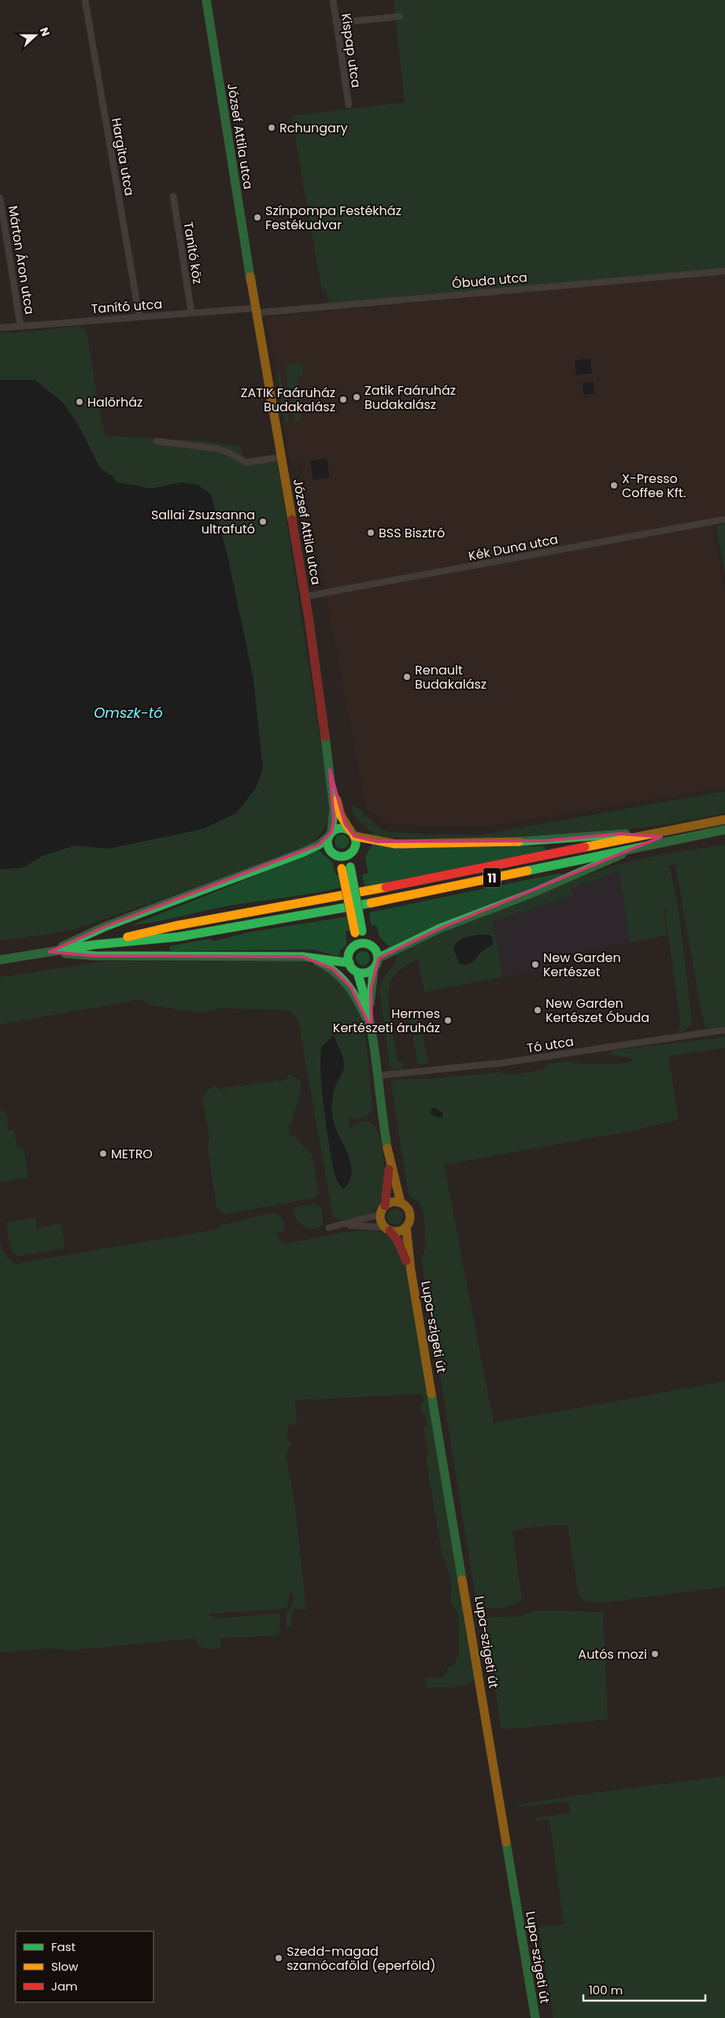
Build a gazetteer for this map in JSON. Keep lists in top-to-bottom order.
{
  "streets": {
    "main road": ["József Attila utca", "11", "Lupa-szigeti út"],
    "street": [
      "Kispap utca",
      "Hargita utca",
      "Tanító köz",
      "Márton Áron utca",
      "Óbuda utca",
      "Tanító utca",
      "Kék Duna utca",
      "Tó utca"
    ]
  },
  "crossings": [
    ["József Attila utca", "Óbuda utca"],
    ["József Attila utca", "Tanító utca"],
    ["József Attila utca", "Kék Duna utca"],
    ["Hargita utca", "Tanító utca"],
    ["Tanító köz", "Tanító utca"],
    ["Márton Áron utca", "Tanító utca"],
    ["Óbuda utca", "Tanító utca"],
    ["Tó utca", "Lupa-szigeti út"]
  ],
  "water": ["Omszk-tó"],
  "places": [
    "Rchungary",
    "Színpompa Festékház Festékudvar",
    "Zatik Faáruház Budakalász",
    "ZATIK Faáruház Budakalász",
    "Halőrház",
    "X-Presso Coffee Kft.",
    "Sallai Zsuzsanna ultrafutó",
    "BSS Bisztró",
    "Renault Budakalász",
    "New Garden Kertészet",
    "New Garden Kertészet Óbuda",
    "Hermes Kertészeti áruház",
    "METRO",
    "Autós mozi",
    "Szedd-magad szamócaföld (eperföld)"
  ],
  "legend": ["Fast", "Slow", "Jam"],
  "scale_bar": "100 m",
  "north": "right"
}
